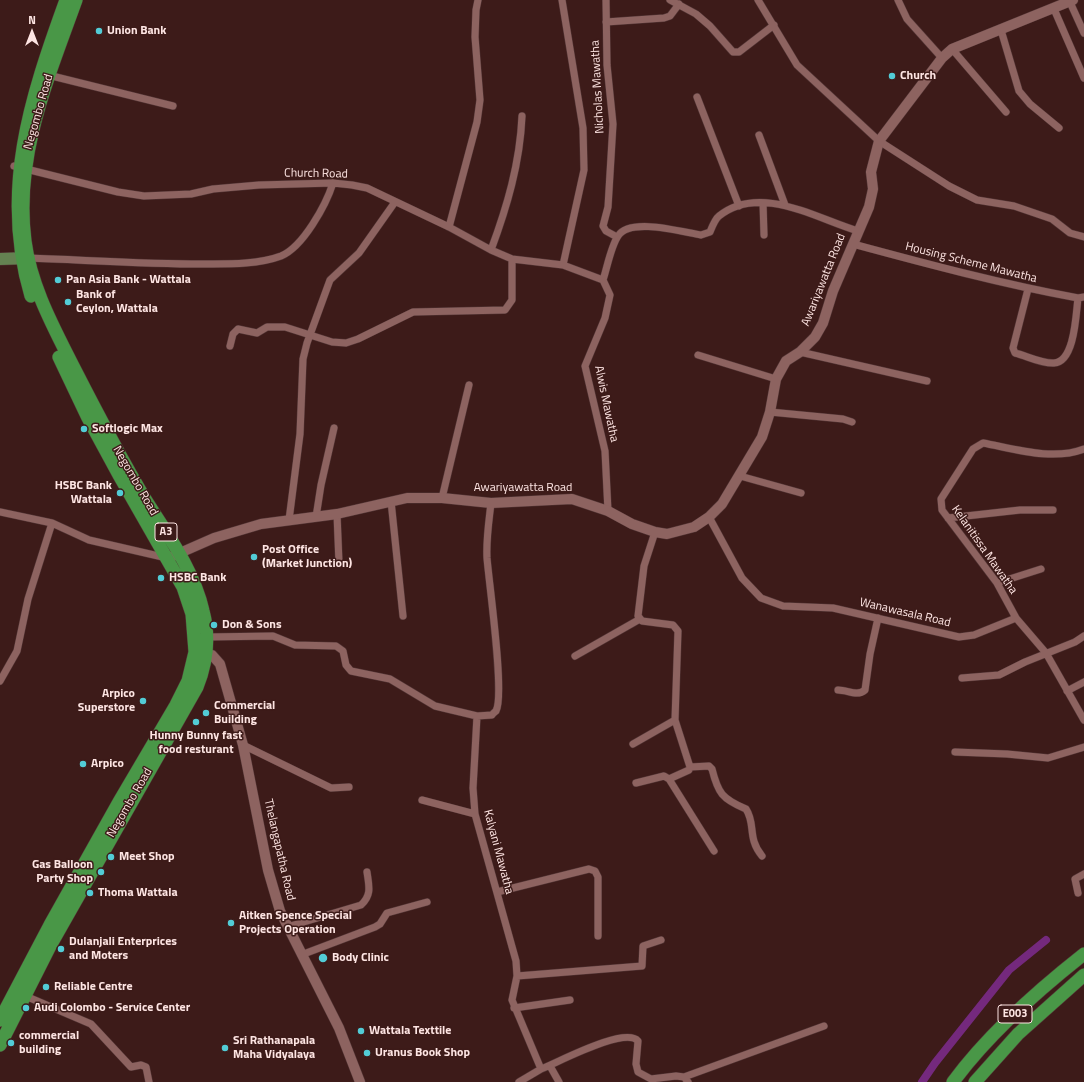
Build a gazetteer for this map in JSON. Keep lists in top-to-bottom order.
{
  "streets": {
    "highway": ["Negombo Road", "A3", "E003"],
    "street": [
      "Nicholas Mawatha",
      "Church Road",
      "Housing Scheme Mawatha",
      "Awariyawatta Road",
      "Alwis Mawatha",
      "Kelanitissa Mawatha",
      "Wanawasala Road",
      "Thelangapatha Road",
      "Kalyani Mawatha"
    ]
  },
  "crossings": [
    ["Negombo Road", "Church Road"],
    ["Negombo Road", "Awariyawatta Road"],
    ["Negombo Road", "Thelangapatha Road"],
    ["Church Road", "Alwis Mawatha"],
    ["Housing Scheme Mawatha", "Awariyawatta Road"],
    ["Awariyawatta Road", "Alwis Mawatha"],
    ["Awariyawatta Road", "Wanawasala Road"],
    ["Kelanitissa Mawatha", "Wanawasala Road"]
  ],
  "places": [
    "Union Bank",
    "Church",
    "Pan Asia Bank - Wattala",
    "Bank of Ceylon, Wattala",
    "Softlogic Max",
    "HSBC Bank Wattala",
    "Post Office (Market Junction)",
    "HSBC Bank",
    "Don & Sons",
    "Arpico Superstore",
    "Commercial Building",
    "Hunny Bunny fast food resturant",
    "Arpico",
    "Meet Shop",
    "Gas Balloon Party Shop",
    "Thoma Wattala",
    "Aitken Spence Special Projects Operation",
    "Dulanjali Enterprices and Moters",
    "Body Clinic",
    "Reliable Centre",
    "Audi Colombo - Service Center",
    "Wattala Texttile",
    "commercial building",
    "Sri Rathanapala Maha Vidyalaya",
    "Uranus Book Shop"
  ],
  "north": "top"
}
